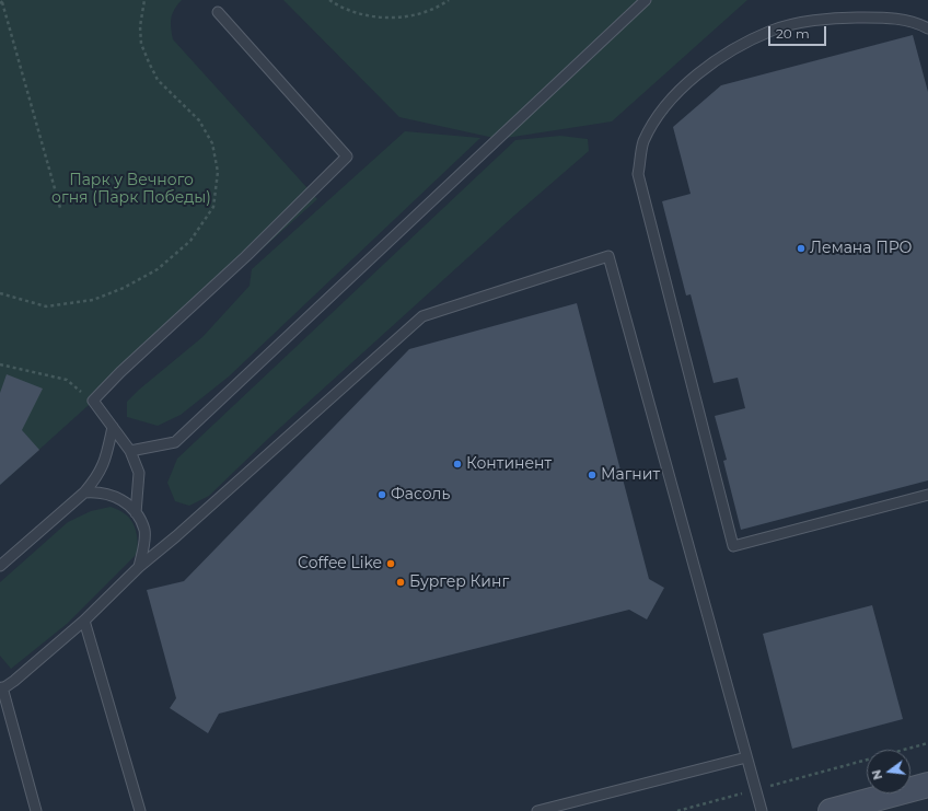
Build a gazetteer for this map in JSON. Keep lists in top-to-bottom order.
{
  "parks": ["Парк у Вечного огня (Парк Победы)"],
  "places": [
    "Лемана ПРО",
    "Континент",
    "Магнит",
    "Фасоль",
    "Coffee Like",
    "Бургер Кинг"
  ],
  "scale_bar": "20 m",
  "north": "left"
}
